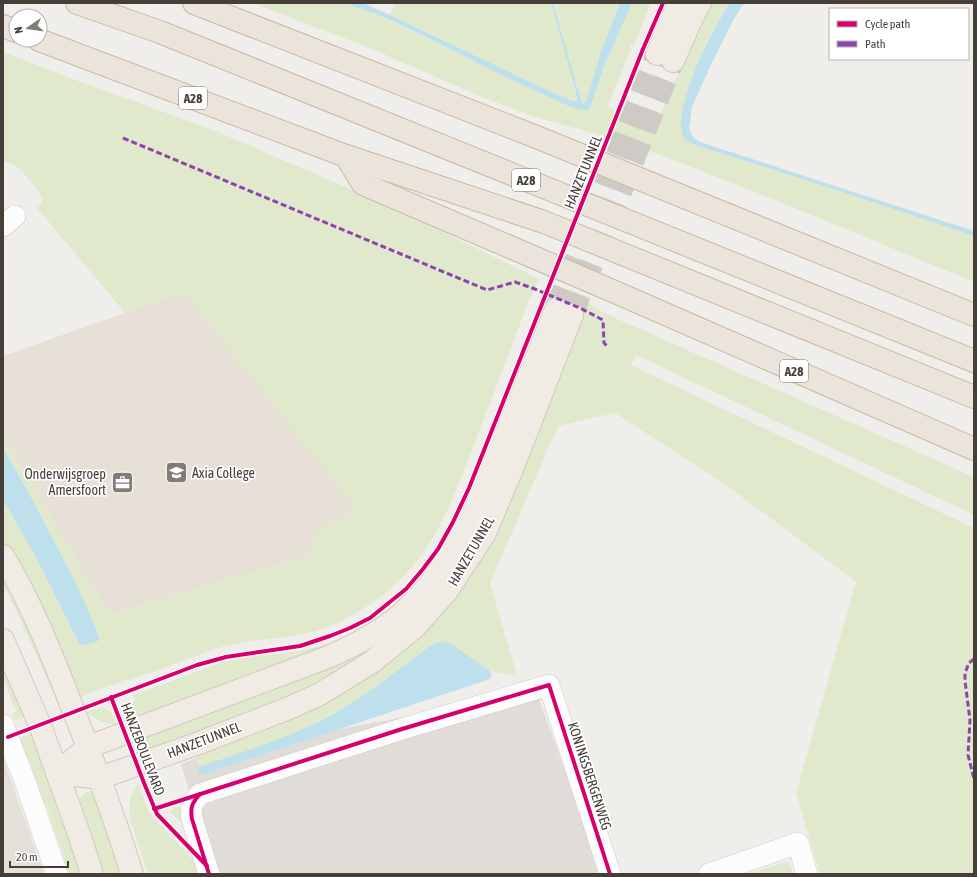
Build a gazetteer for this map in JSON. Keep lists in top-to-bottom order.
{
  "streets": {
    "highway": ["A28"],
    "main road": ["HANZETUNNEL"],
    "street": ["KONINGSBERGENWEG"],
    "cycle path": ["HANZEBOULEVARD"]
  },
  "places": {
    "school or university": ["Axia College"],
    "office": ["Onderwijsgroep Amersfoort"]
  },
  "legend": ["Cycle path", "Path"],
  "scale_bar": "20 m",
  "north": "left"
}
